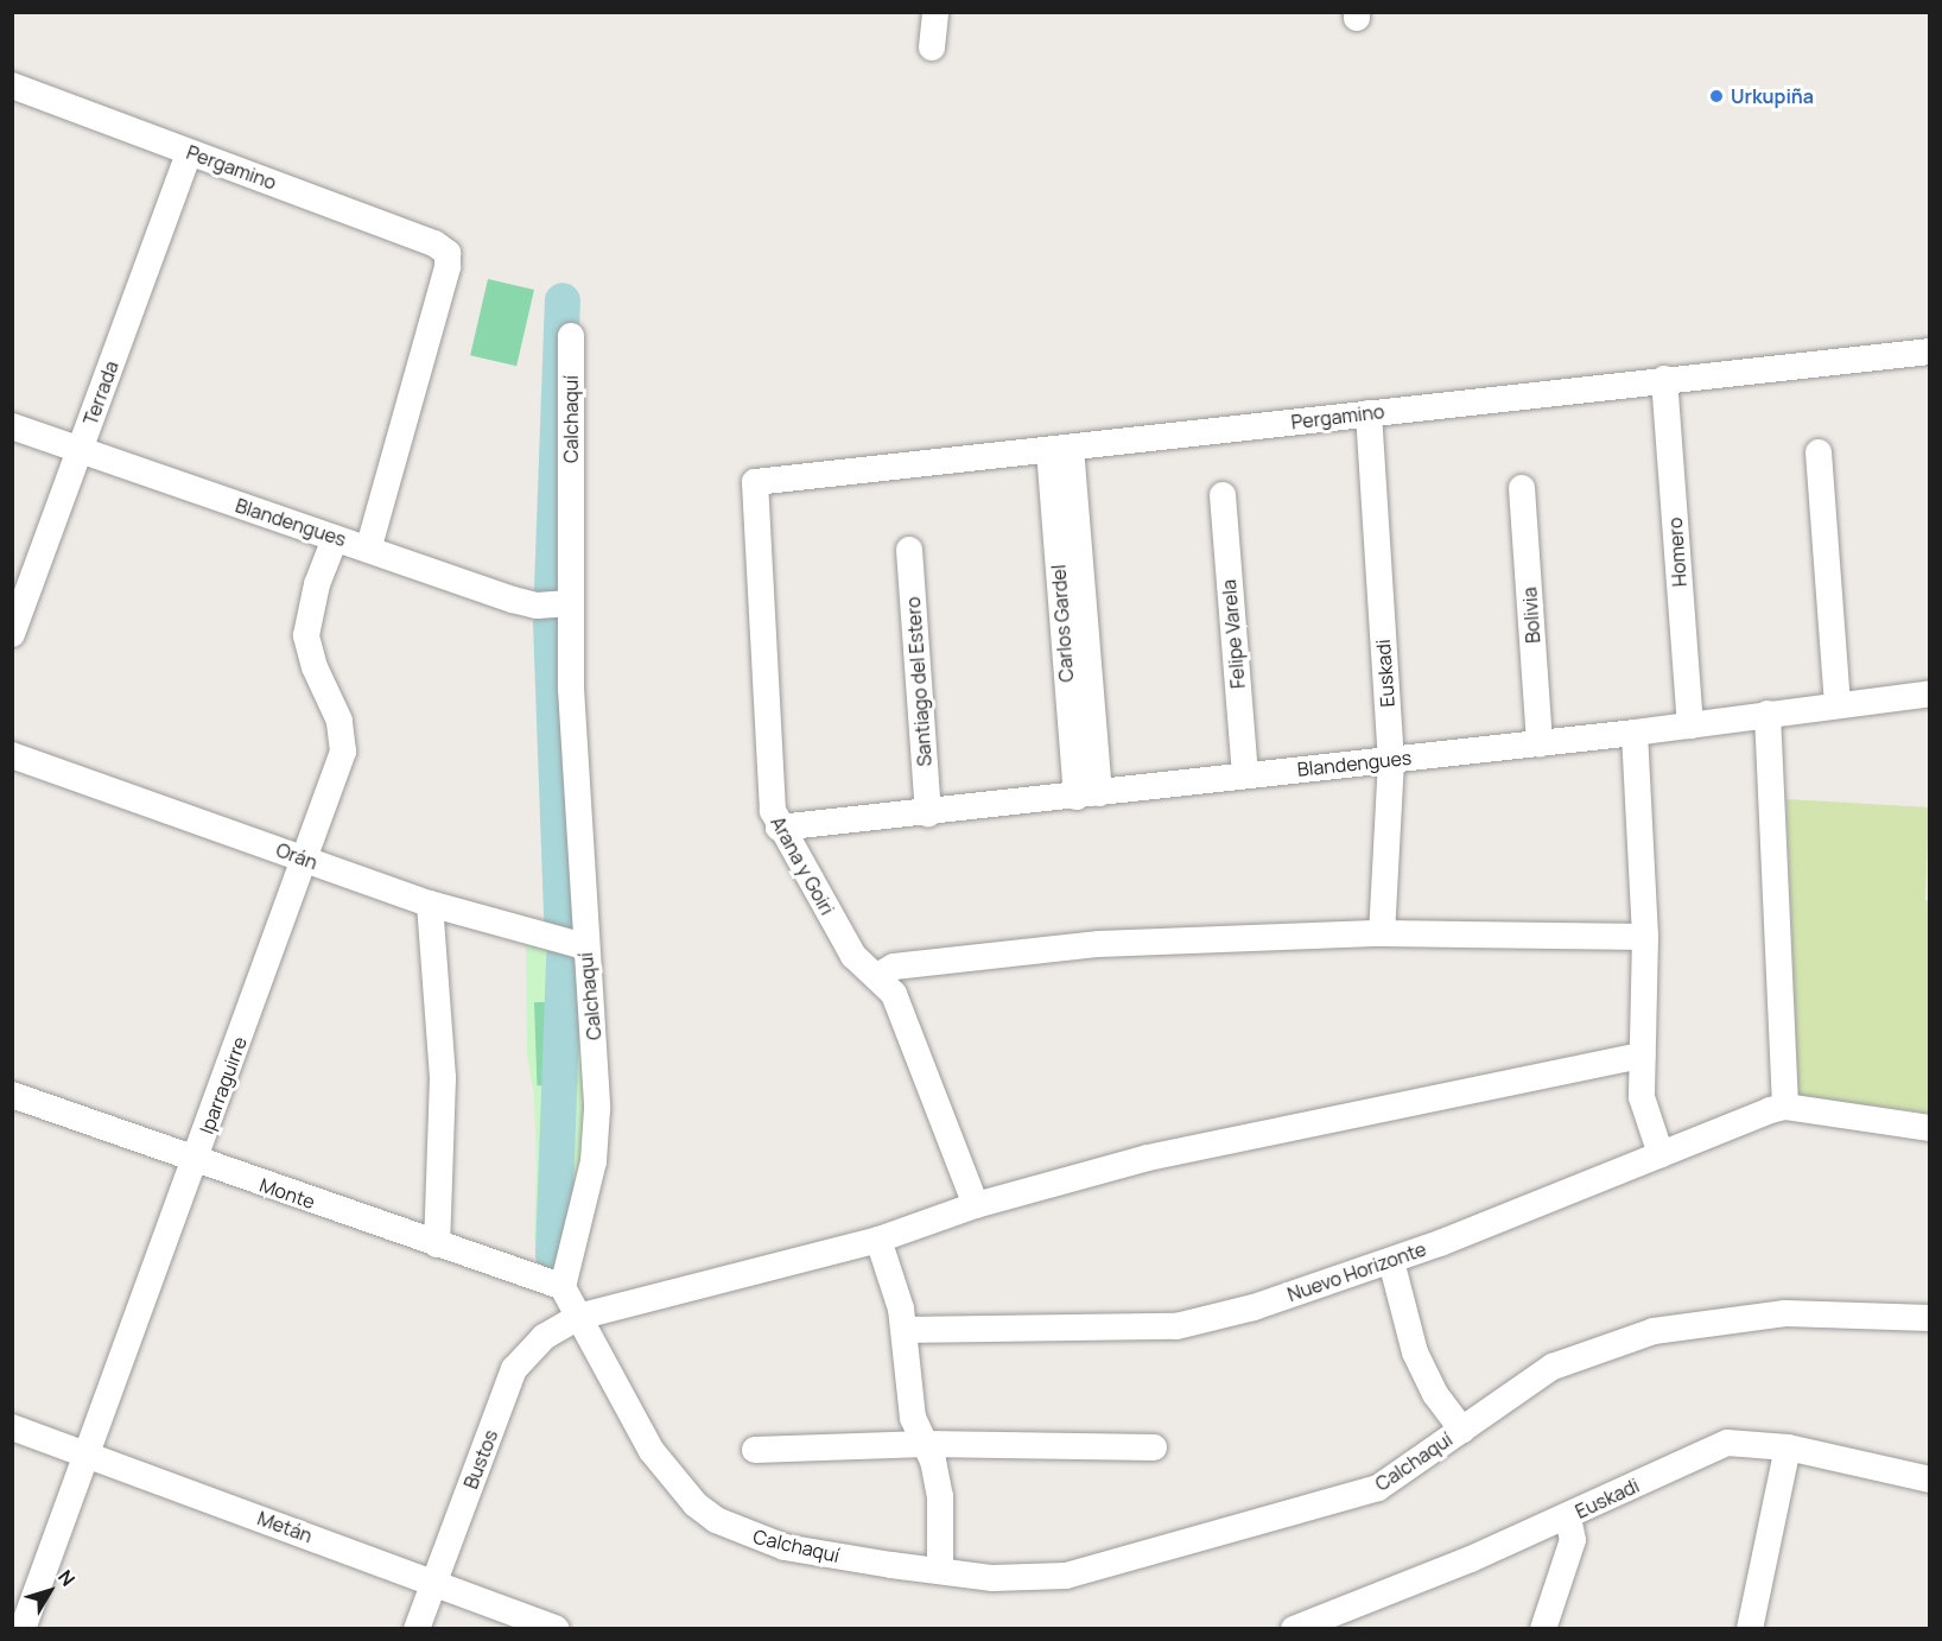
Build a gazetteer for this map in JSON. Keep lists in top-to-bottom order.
{
  "streets": {
    "street": [
      "Pergamino",
      "Terrada",
      "Calchaquí",
      "Blandengues",
      "Homero",
      "Bolivia",
      "Carlos Gardel",
      "Felipe Varela",
      "Euskadi",
      "Santiago del Estero",
      "Orán",
      "Arana y Goiri",
      "Iparraguirre",
      "Monte",
      "Nuevo Horizonte",
      "Bustos",
      "Metán"
    ]
  },
  "crossings": [
    ["Pergamino", "Terrada"],
    ["Pergamino", "Blandengues"],
    ["Pergamino", "Homero"],
    ["Pergamino", "Carlos Gardel"],
    ["Pergamino", "Euskadi"],
    ["Pergamino", "Arana y Goiri"],
    ["Terrada", "Blandengues"],
    ["Calchaquí", "Blandengues"],
    ["Calchaquí", "Orán"],
    ["Calchaquí", "Monte"],
    ["Calchaquí", "Bustos"],
    ["Blandengues", "Homero"],
    ["Blandengues", "Bolivia"],
    ["Blandengues", "Carlos Gardel"],
    ["Blandengues", "Felipe Varela"],
    ["Blandengues", "Euskadi"],
    ["Blandengues", "Santiago del Estero"],
    ["Blandengues", "Arana y Goiri"],
    ["Blandengues", "Iparraguirre"],
    ["Orán", "Iparraguirre"],
    ["Arana y Goiri", "Bustos"],
    ["Iparraguirre", "Monte"],
    ["Iparraguirre", "Metán"],
    ["Bustos", "Metán"]
  ],
  "places": ["Urkupiña"],
  "north": "top right"
}
